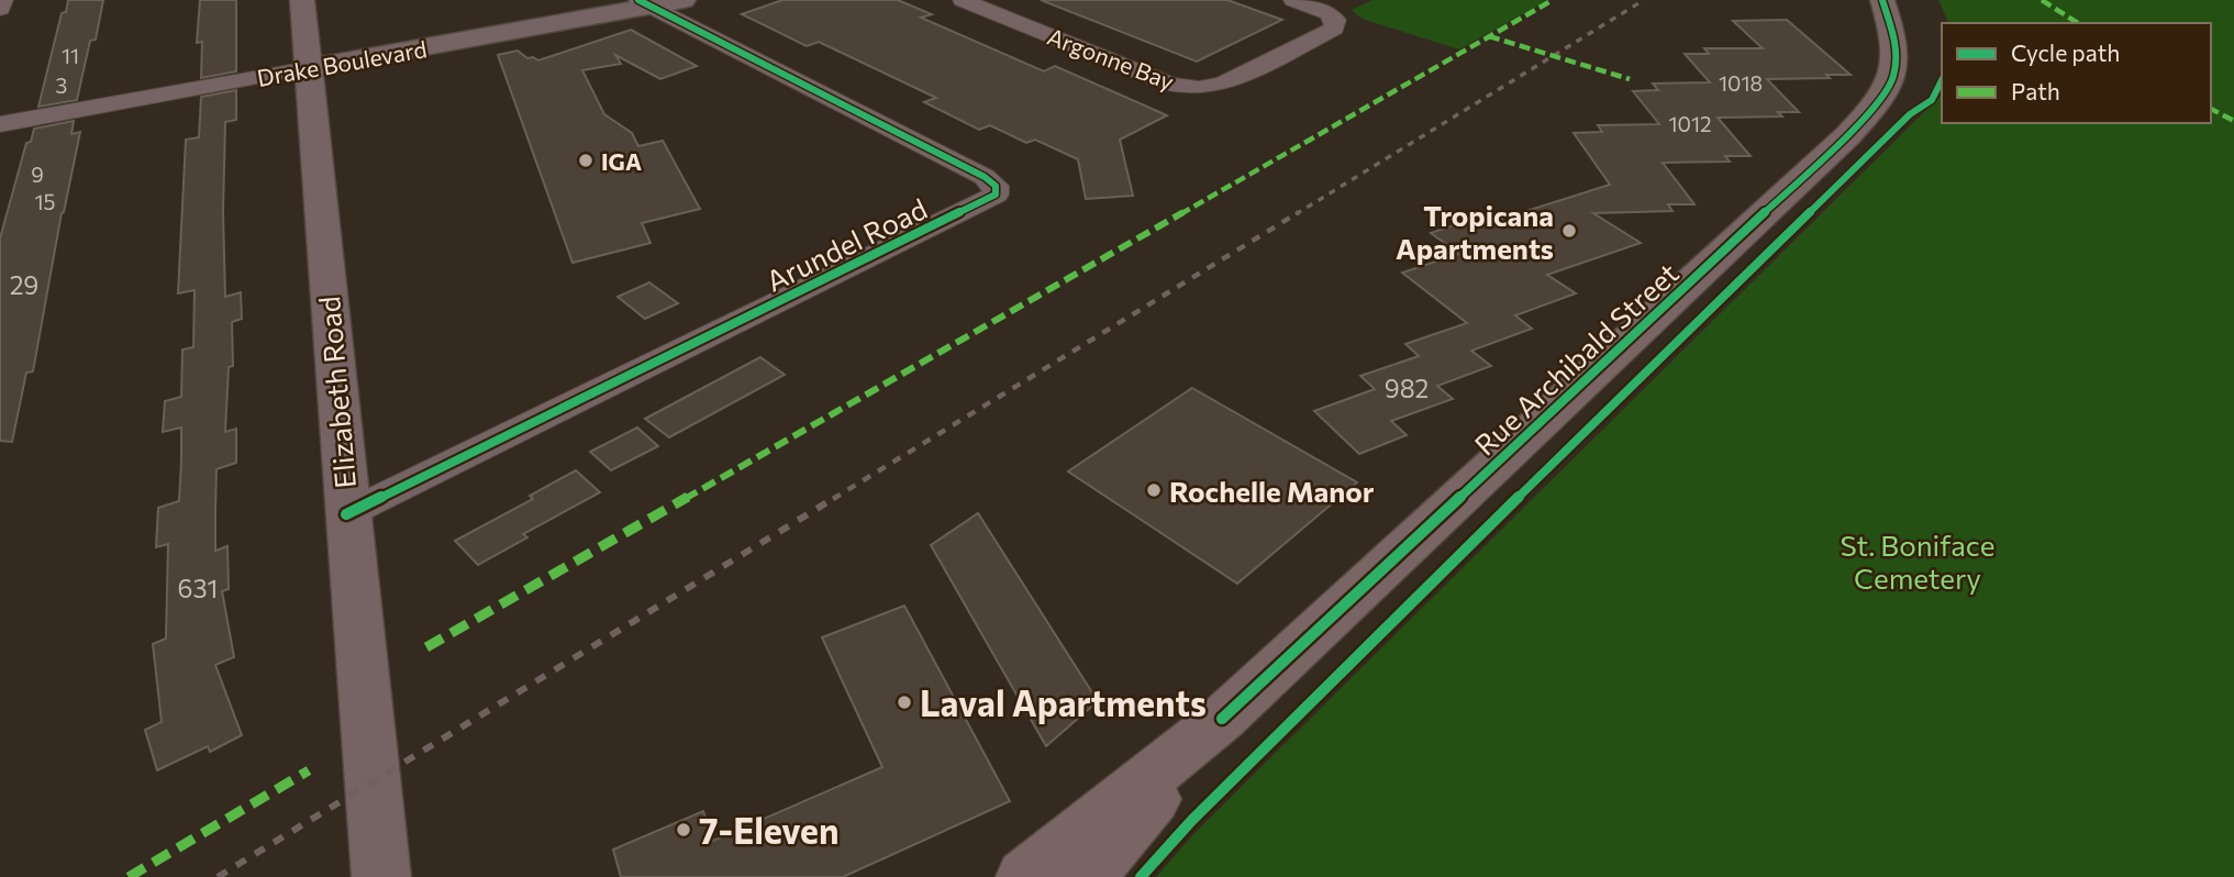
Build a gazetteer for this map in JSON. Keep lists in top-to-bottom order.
{
  "streets": {
    "main road": ["Rue Archibald Street"],
    "street": [
      "Argonne Bay",
      "Drake Boulevard",
      "Arundel Road",
      "Elizabeth Road"
    ]
  },
  "crossings": [
    ["Drake Boulevard", "Arundel Road"],
    ["Drake Boulevard", "Elizabeth Road"],
    ["Arundel Road", "Elizabeth Road"]
  ],
  "parks": ["St. Boniface Cemetery"],
  "places": [
    "IGA",
    "Tropicana Apartments",
    "Rochelle Manor",
    "Laval Apartments",
    "7-Eleven"
  ],
  "house_numbers": [
    "11",
    "1018",
    "3",
    "1012",
    "9",
    "15",
    "29",
    "982",
    "631"
  ],
  "legend": ["Cycle path", "Path"]
}
